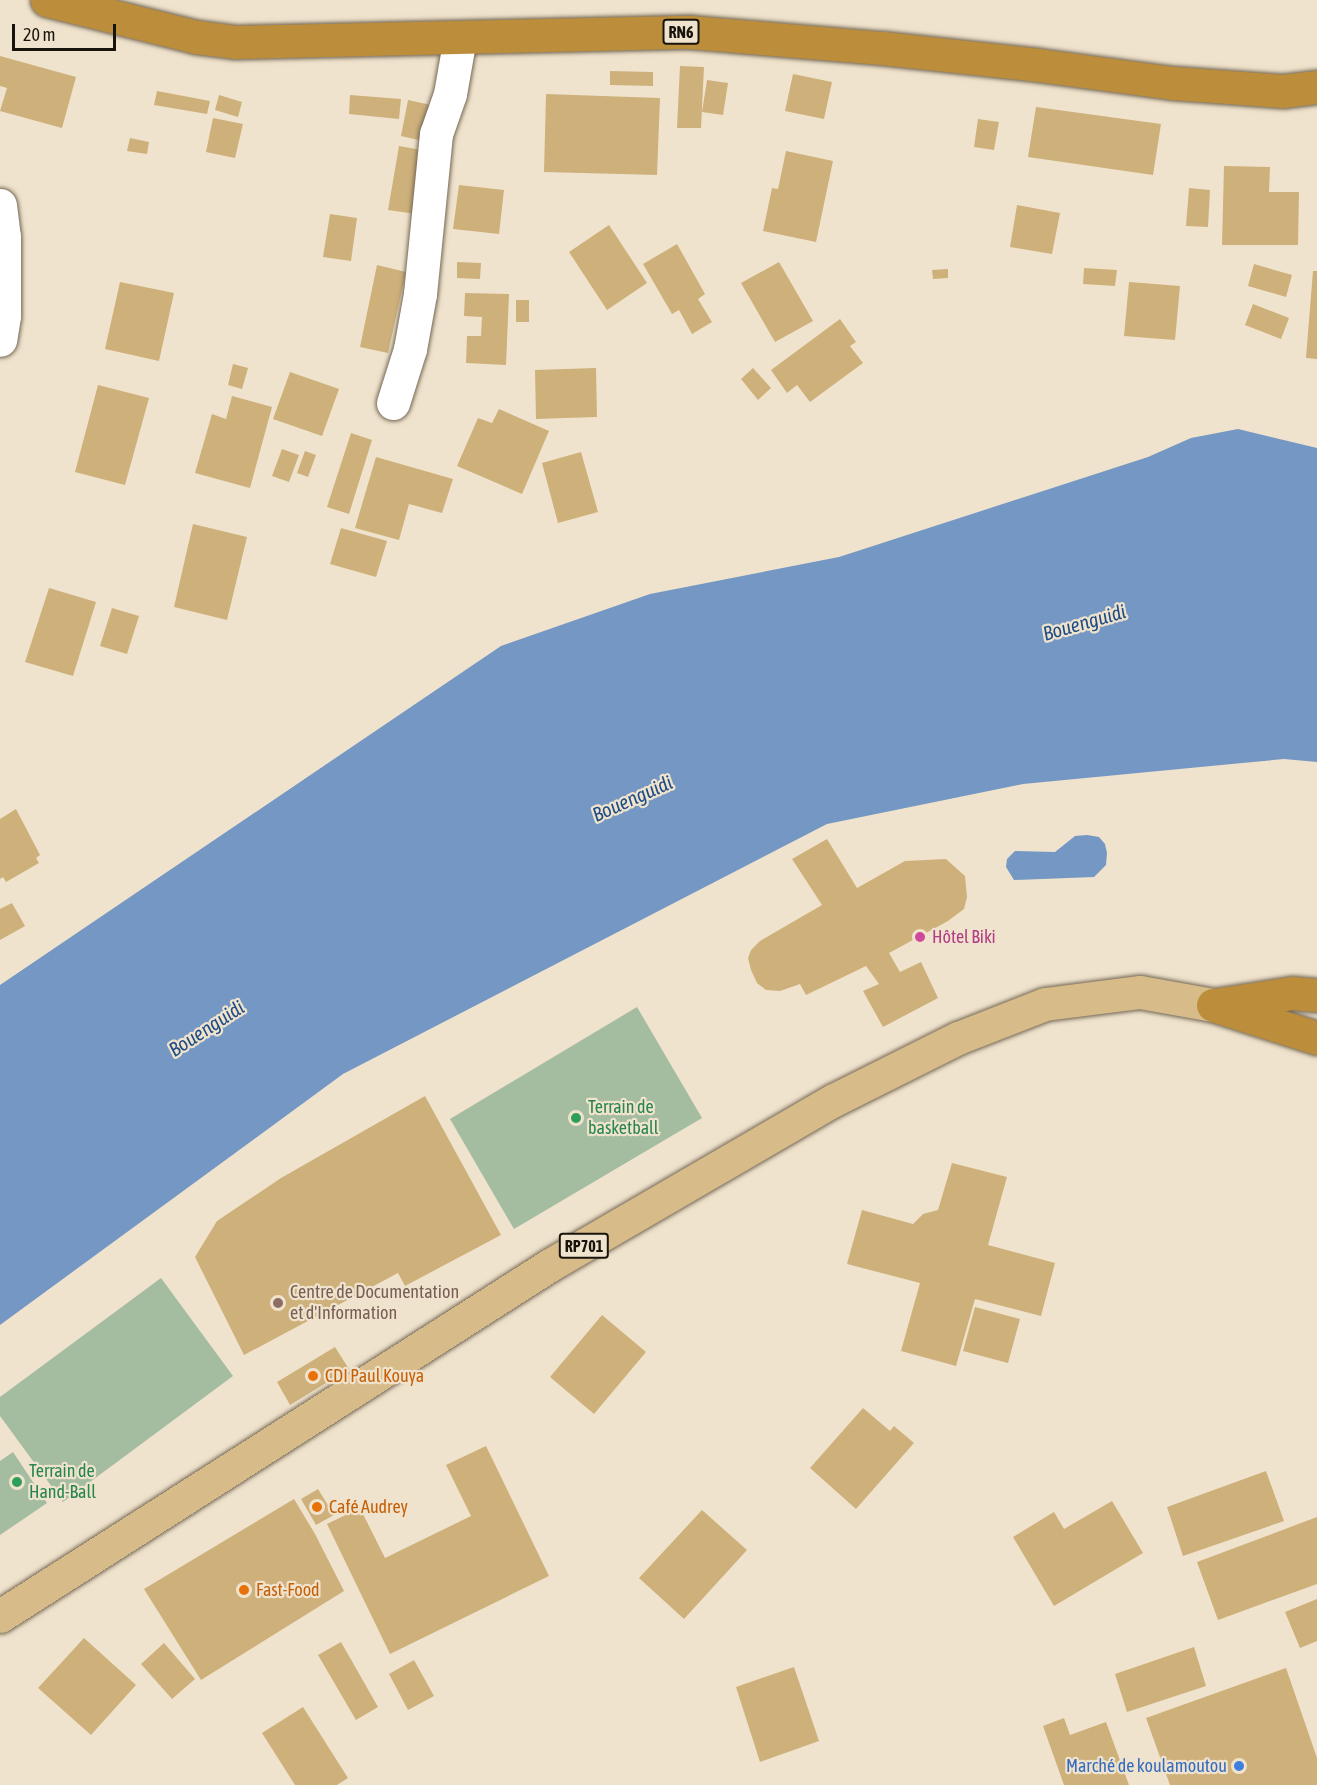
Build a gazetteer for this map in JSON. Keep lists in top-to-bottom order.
{
  "streets": {
    "highway": ["RN6"],
    "main road": ["RP701"]
  },
  "water": ["Bouenguidi"],
  "places": [
    "Hôtel Biki",
    "Terrain de basketball",
    "Centre de Documentation et d'Information",
    "CDI Paul Kouya",
    "Terrain de Hand-Ball",
    "Café Audrey",
    "Fast-Food",
    "Marché de koulamoutou"
  ],
  "scale_bar": "20 m"
}
